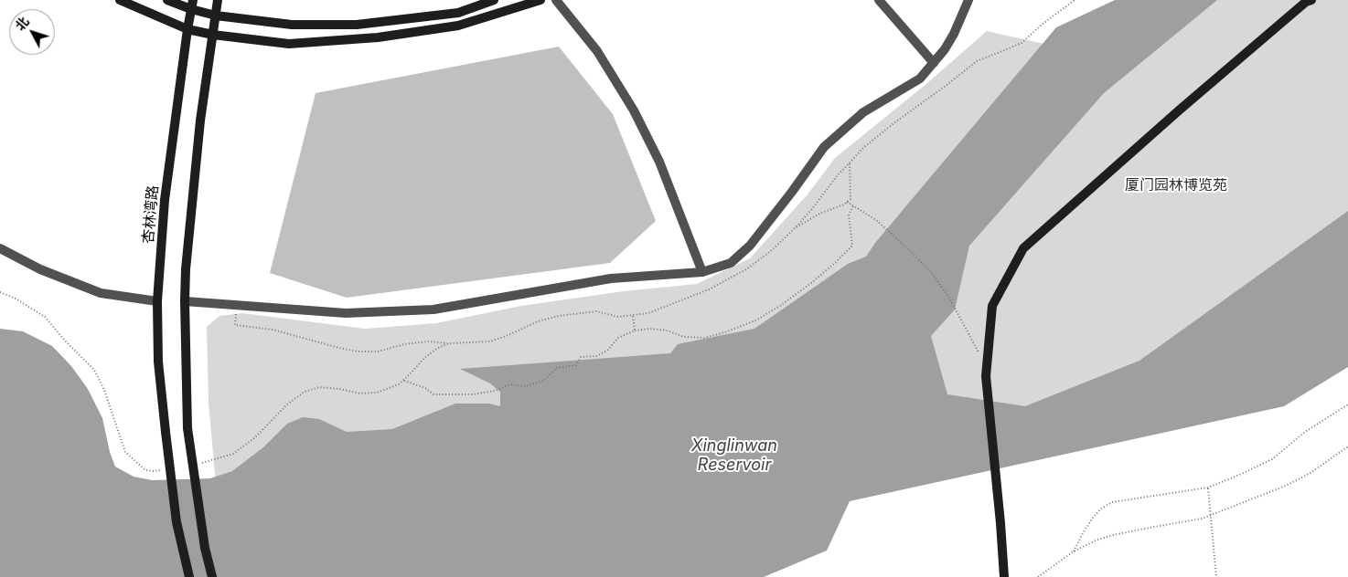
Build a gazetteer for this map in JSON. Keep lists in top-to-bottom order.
{
  "streets": {
    "street": ["杏林湾路"]
  },
  "water": ["Xinglinwan Reservoir"],
  "parks": ["厦门园林博览苑"],
  "north": "top left"
}
